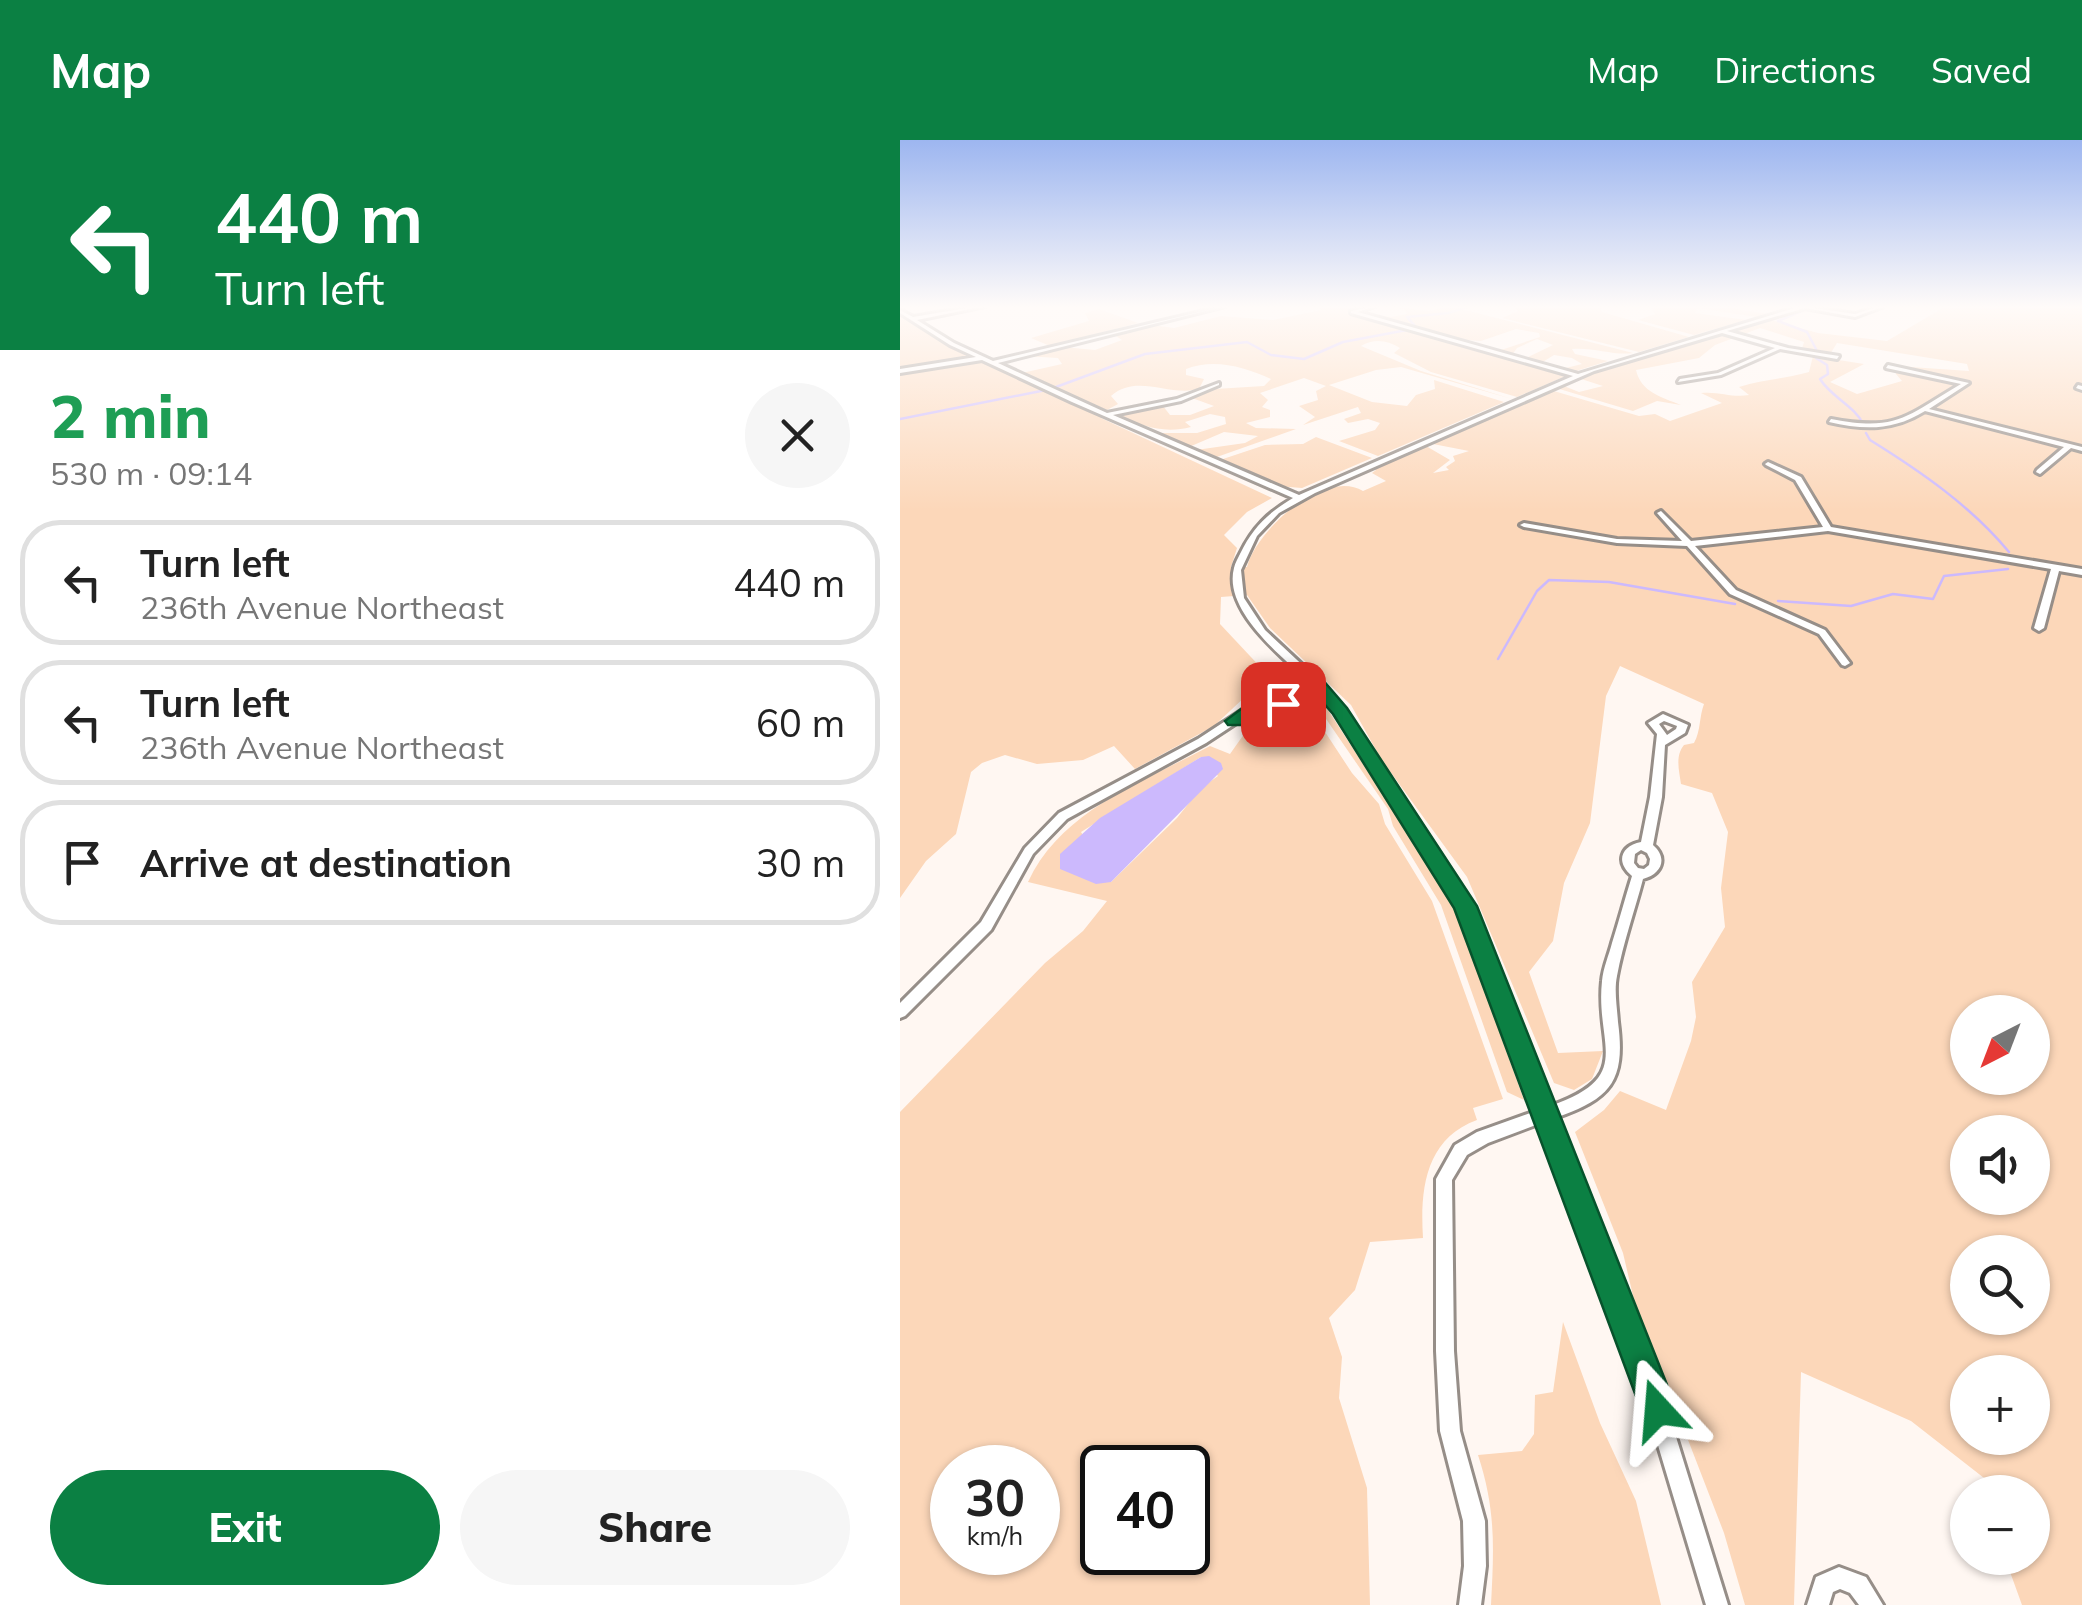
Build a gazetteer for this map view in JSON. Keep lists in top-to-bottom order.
{
  "north": "bottom left",
  "page": {
    "header": "Map",
    "nav": ["Map", "Directions", "Saved"],
    "turn": ["440 m", "Turn left"],
    "heading": ["2 min", "530 m · 09:14"],
    "list": [
      {
        "name": "Turn left",
        "note": "236th Avenue Northeast",
        "value": "440 m"
      },
      {
        "name": "Turn left",
        "note": "236th Avenue Northeast",
        "value": "60 m"
      },
      {
        "name": "Arrive at destination",
        "value": "30 m"
      }
    ],
    "map_buttons": ["+", "−"],
    "speed": "30 km/h",
    "limit": "40",
    "buttons": ["Exit", "Share"]
  }
}
